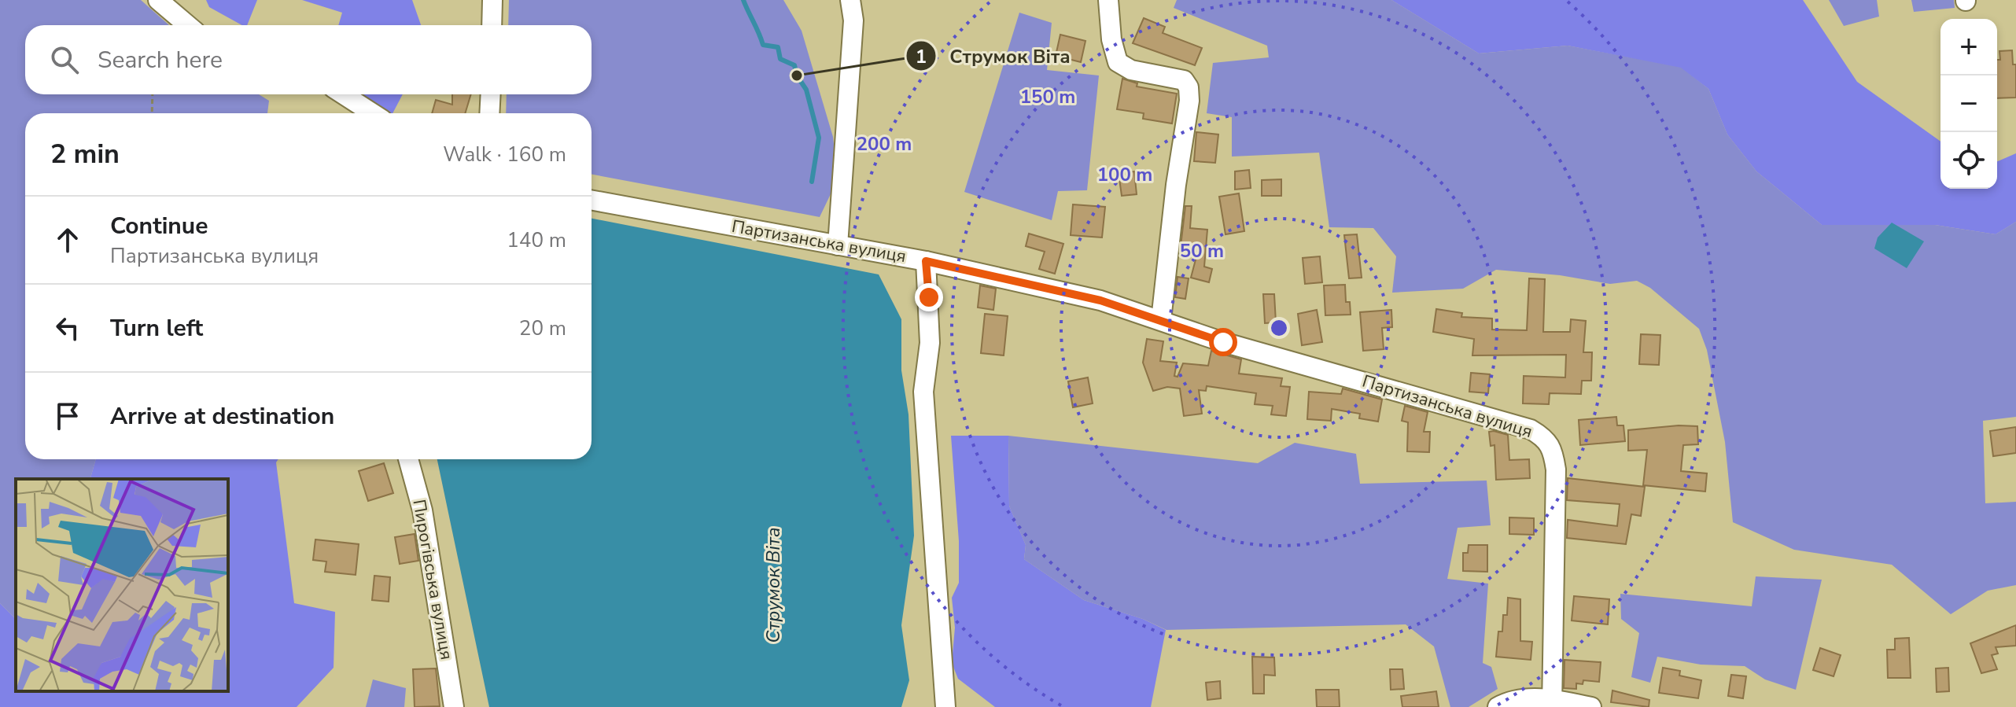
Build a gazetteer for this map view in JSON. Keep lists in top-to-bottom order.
{
  "streets": {
    "street": ["Партизанська вулиця", "Пирогівська вулиця"]
  },
  "water": ["Струмок Віта"],
  "places": ["Струмок Віта"],
  "page": {
    "map_buttons": ["+", "−"],
    "search": "Search here",
    "heading": ["2 min", "Walk · 160 m"],
    "list": [
      ["Continue", "Партизанська вулиця", "140 m"],
      ["Turn left", "20 m"],
      "Arrive at destination"
    ]
  },
  "rings": [
    "150 m",
    "200 m",
    "100 m",
    "50 m"
  ]
}
